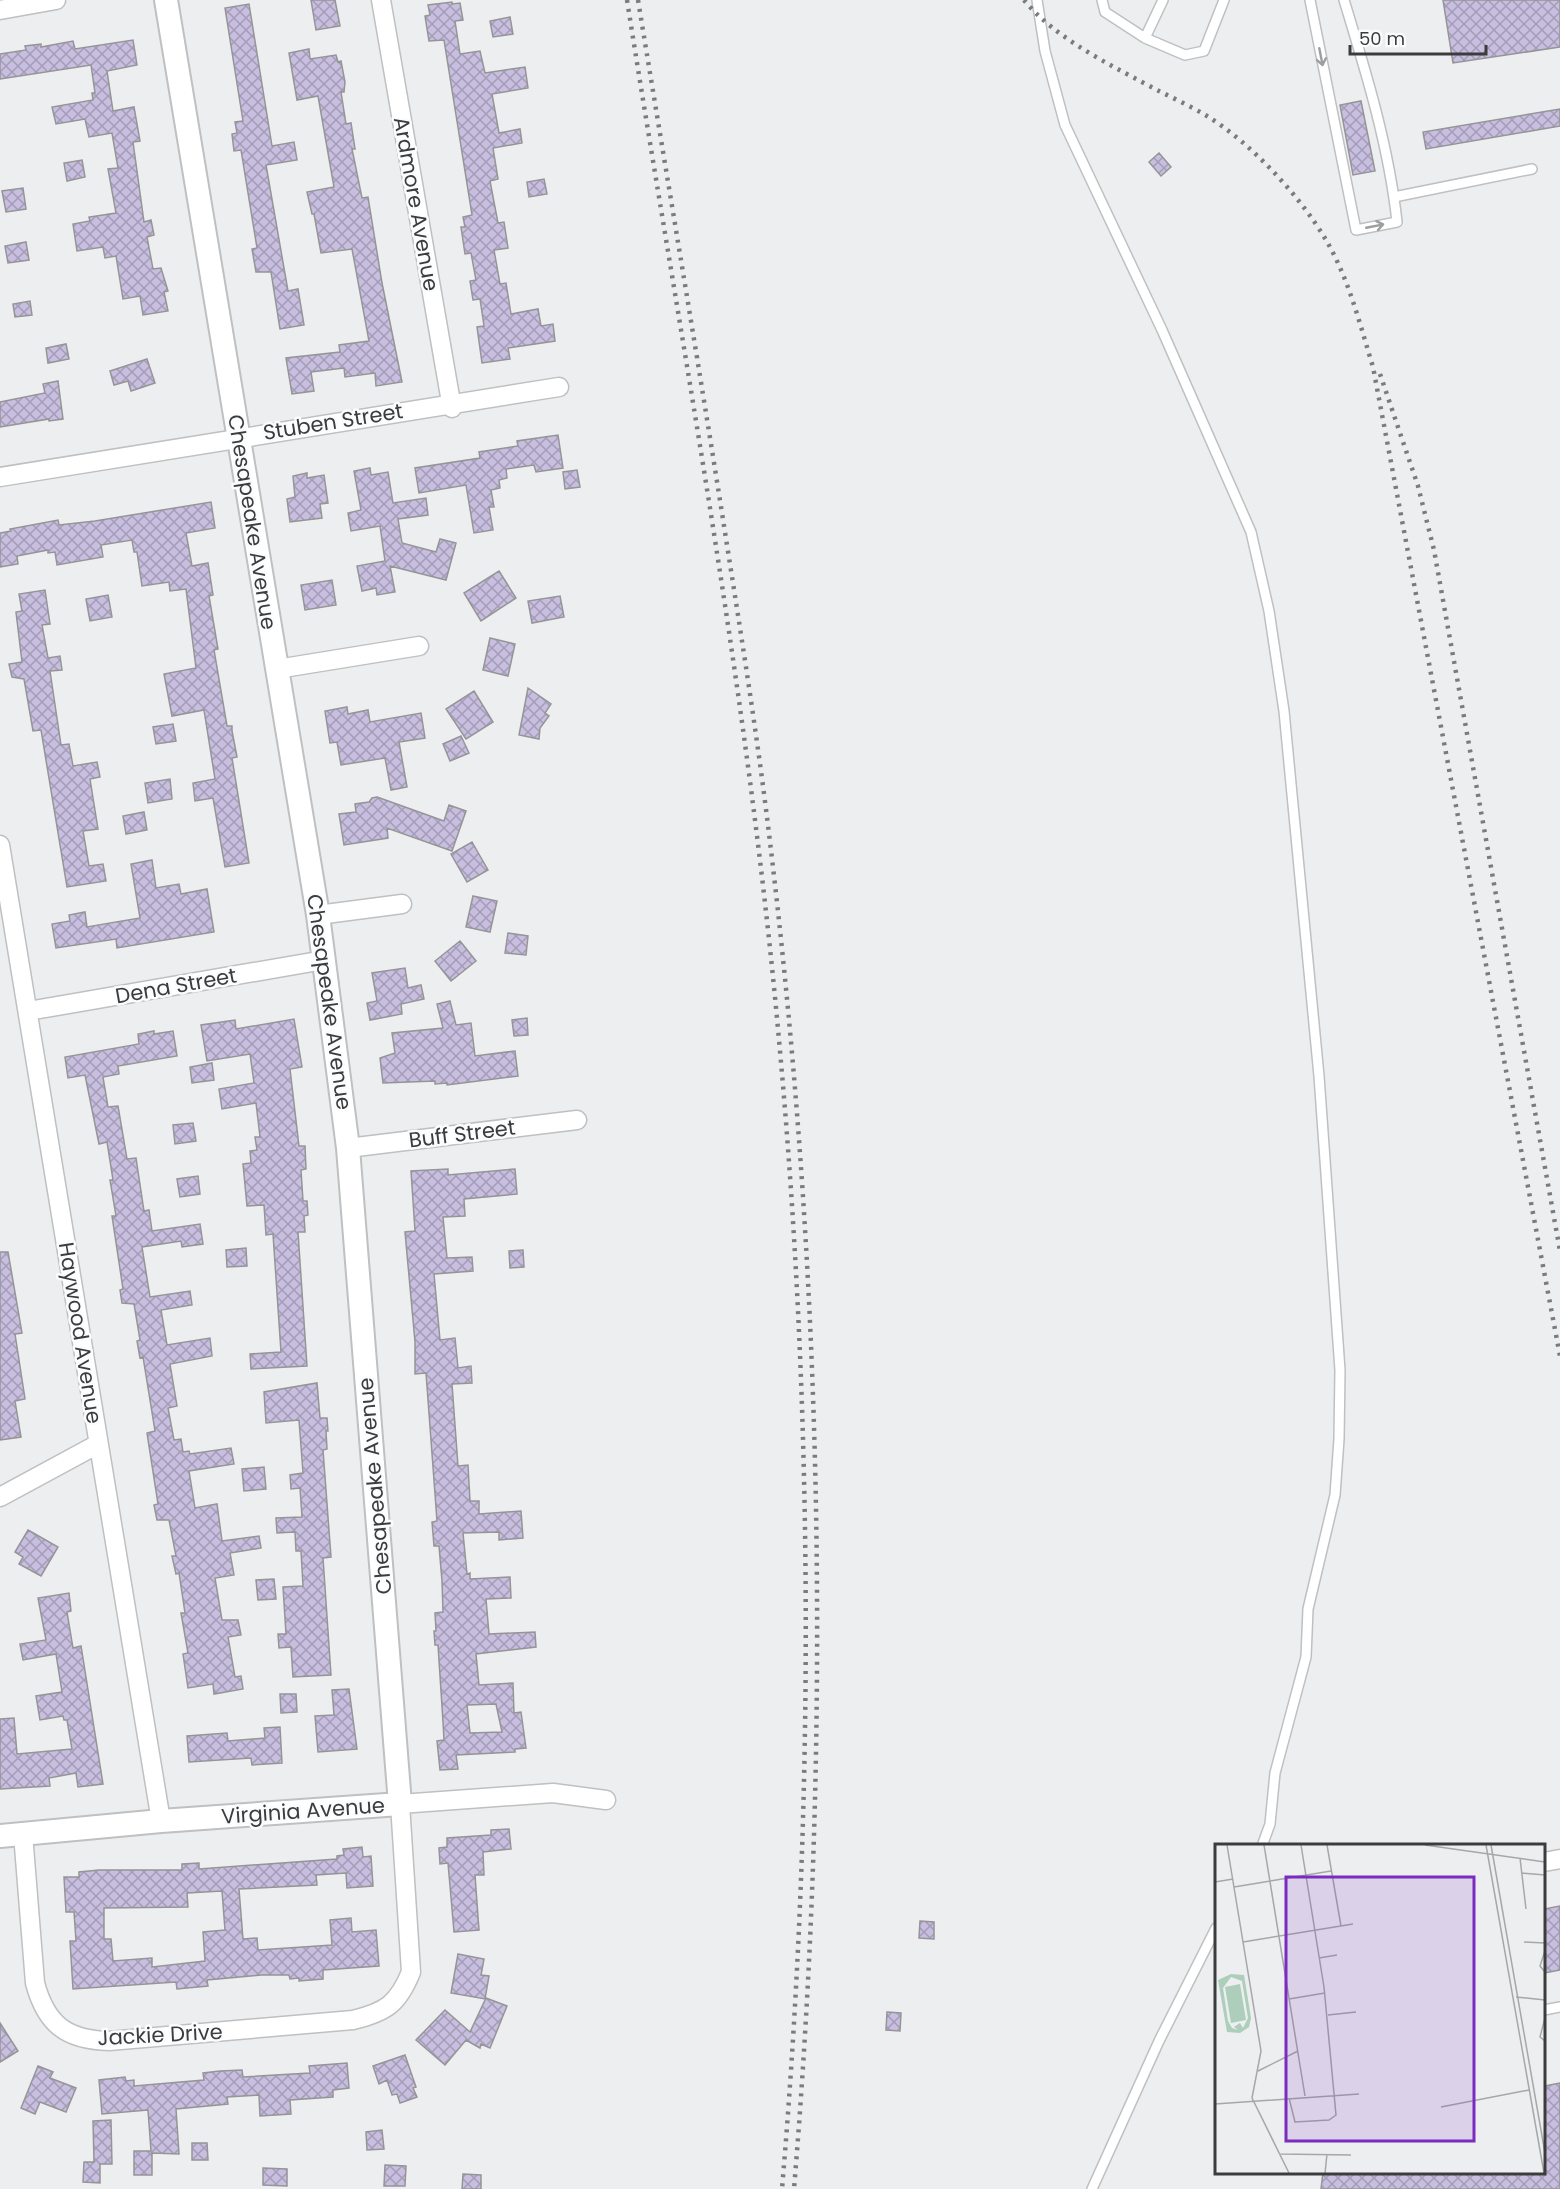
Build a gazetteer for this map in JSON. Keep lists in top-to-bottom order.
{
  "streets": {
    "street": [
      "Ardmore Avenue",
      "Stuben Street",
      "Chesapeake Avenue",
      "Dena Street",
      "Buff Street",
      "Haywood Avenue",
      "Virginia Avenue",
      "Jackie Drive"
    ]
  },
  "crossings": [
    ["Ardmore Avenue", "Stuben Street"],
    ["Stuben Street", "Chesapeake Avenue"],
    ["Chesapeake Avenue", "Dena Street"],
    ["Chesapeake Avenue", "Buff Street"],
    ["Chesapeake Avenue", "Virginia Avenue"],
    ["Chesapeake Avenue", "Jackie Drive"],
    ["Dena Street", "Haywood Avenue"],
    ["Haywood Avenue", "Virginia Avenue"],
    ["Virginia Avenue", "Jackie Drive"]
  ],
  "scale_bar": "50 m"
}
